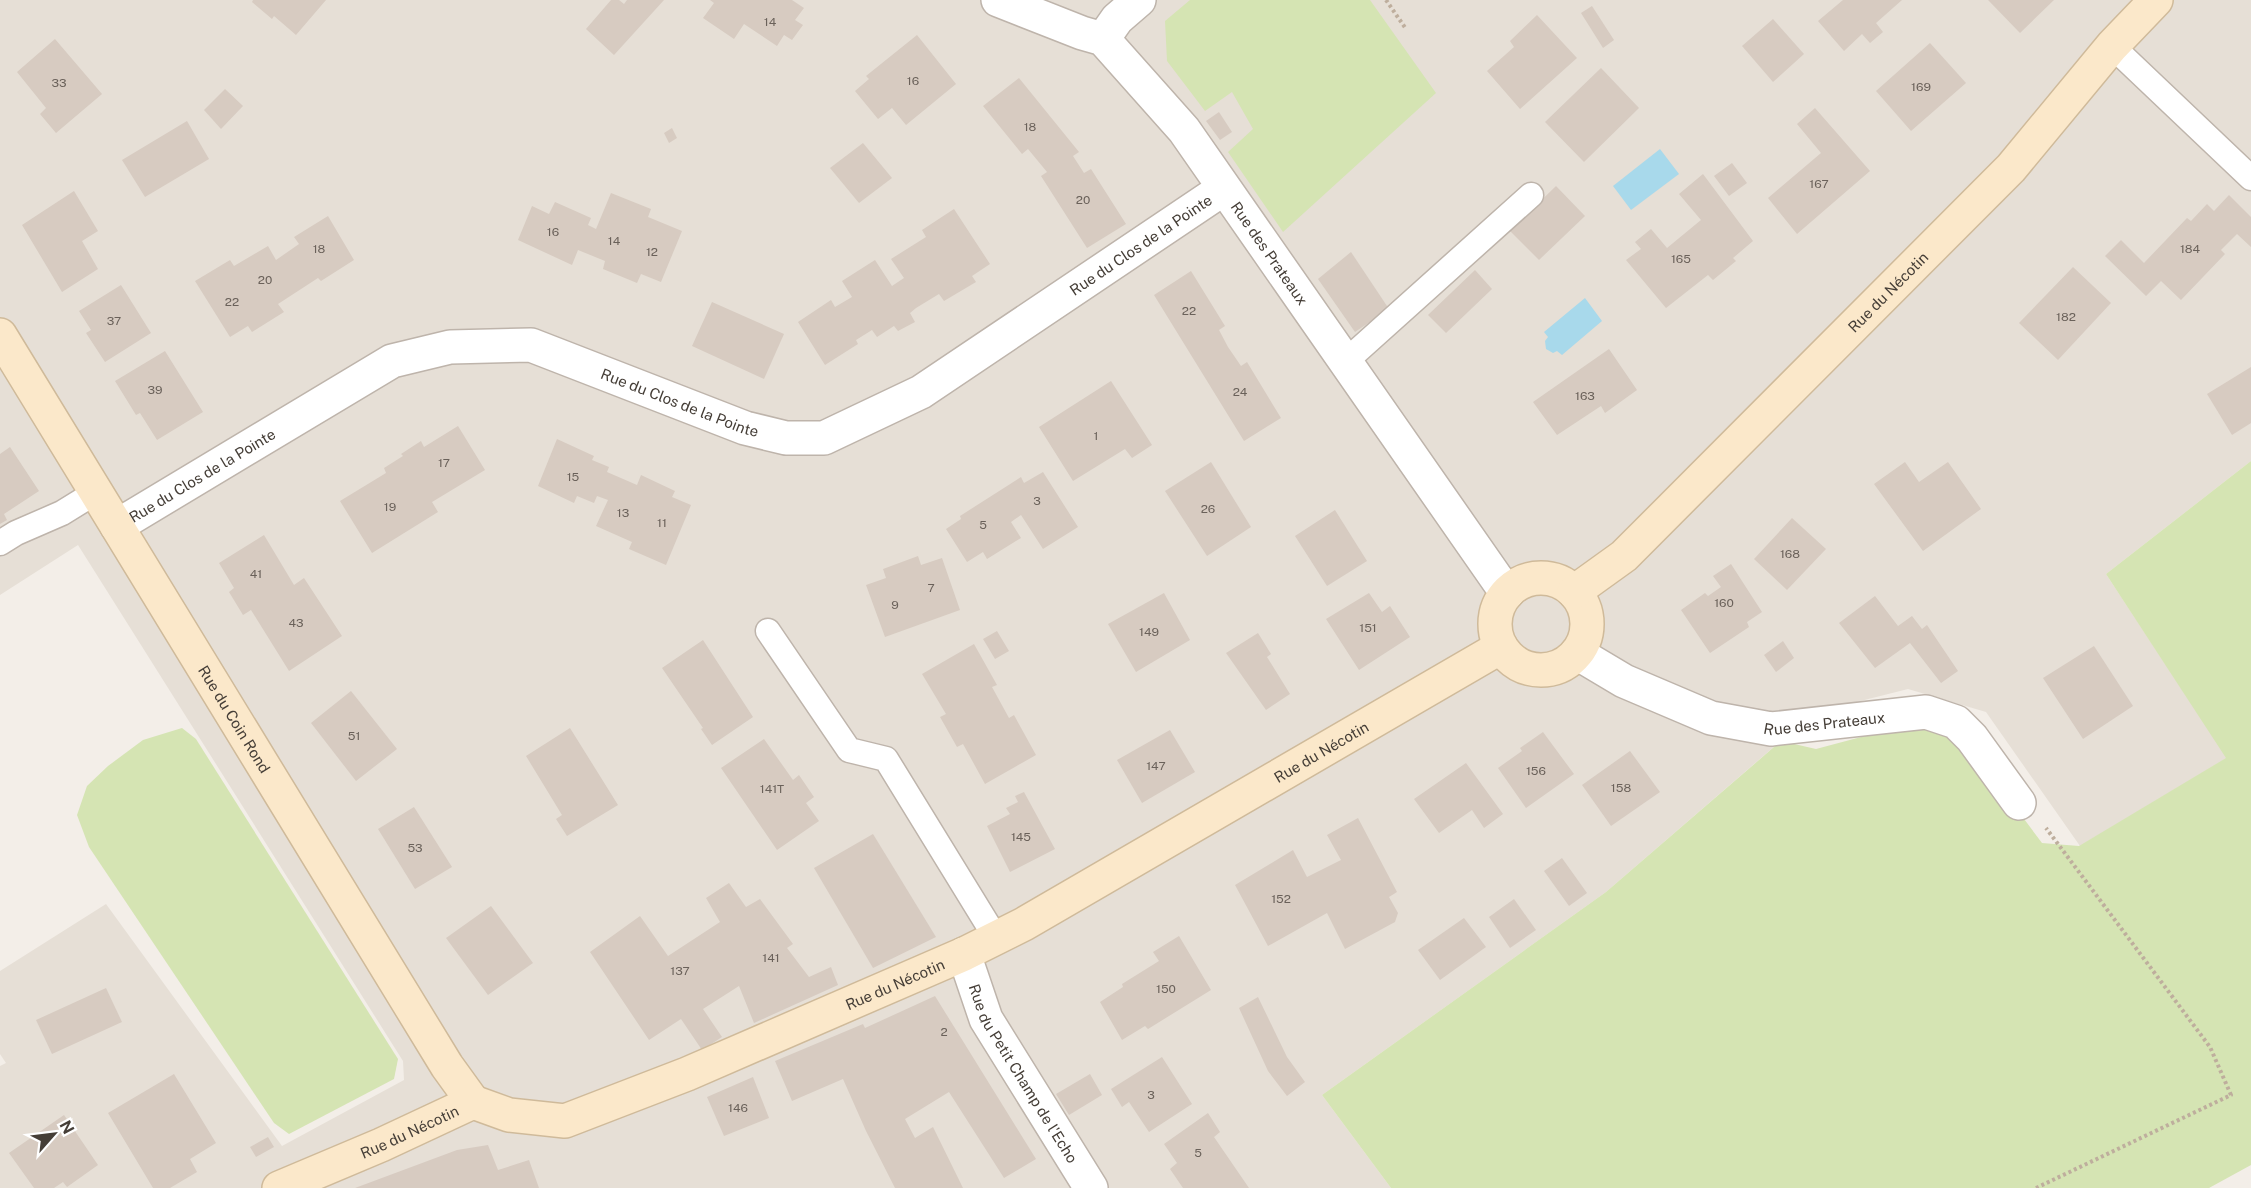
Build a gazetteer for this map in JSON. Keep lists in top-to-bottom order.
{
  "streets": {
    "street": [
      "Rue du Clos de la Pointe",
      "Rue des Prateaux",
      "Rue du Nécotin",
      "Rue du Coin Rond",
      "Rue du Petit Champ de l'Echo"
    ]
  },
  "crossings": [
    ["Rue du Clos de la Pointe", "Rue des Prateaux"],
    ["Rue du Clos de la Pointe", "Rue du Coin Rond"],
    ["Rue du Nécotin", "Rue du Coin Rond"],
    ["Rue du Nécotin", "Rue du Petit Champ de l'Echo"]
  ],
  "house_numbers": [
    "14",
    "16",
    "33",
    "169",
    "18",
    "167",
    "20",
    "16",
    "14",
    "18",
    "184",
    "12",
    "165",
    "20",
    "22",
    "22",
    "182",
    "37",
    "39",
    "24",
    "163",
    "1",
    "17",
    "15",
    "3",
    "19",
    "26",
    "13",
    "11",
    "5",
    "168",
    "41",
    "7",
    "160",
    "9",
    "43",
    "151",
    "149",
    "51",
    "147",
    "156",
    "158",
    "141T",
    "145",
    "53",
    "152",
    "141",
    "137",
    "150",
    "2",
    "3",
    "146",
    "5"
  ],
  "north": "top right"
}
